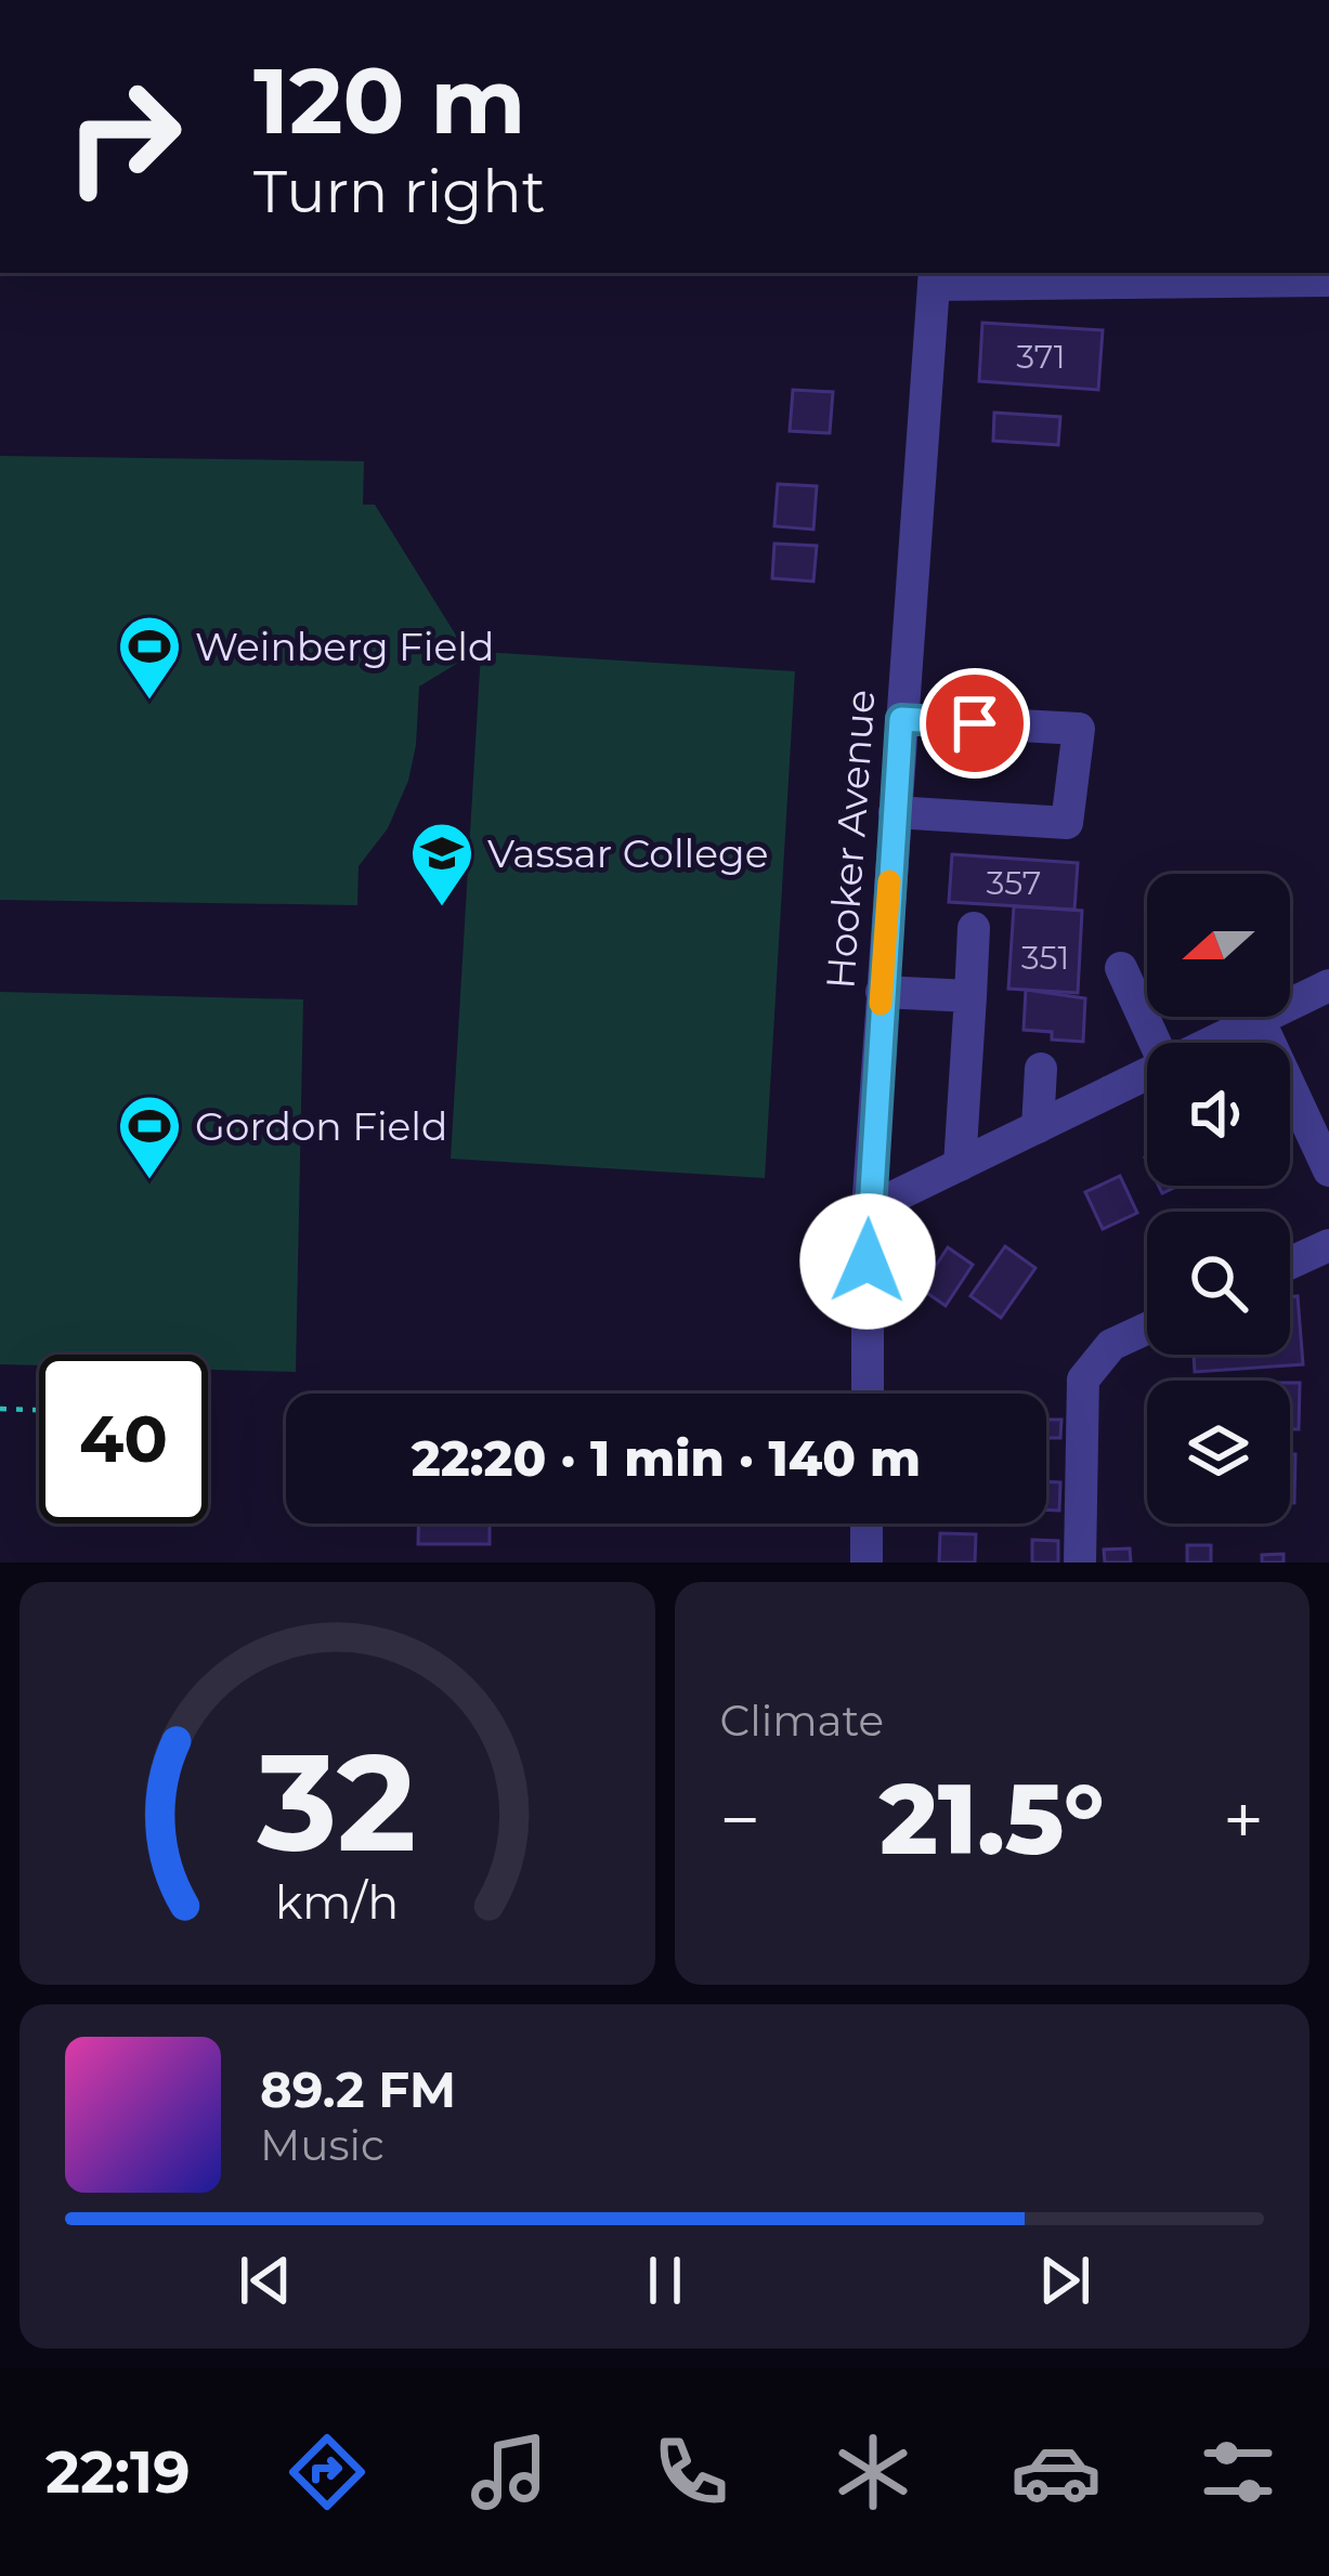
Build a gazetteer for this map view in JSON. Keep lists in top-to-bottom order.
{
  "streets": {
    "street": ["Hooker Avenue"]
  },
  "places": {
    "sports": ["Weinberg Field", "Gordon Field"],
    "school or university": ["Vassar College"]
  },
  "house_numbers": ["371", "357", "351"],
  "north": "left",
  "page": {
    "turn": ["120 m", "Turn right"],
    "limit": "40",
    "trip": "22:20 · 1 min · 140 m",
    "tile": "Climate",
    "heat": ["−", "21.5°", "+"],
    "song": ["89.2 FM", "Music"],
    "tabs": "22:19",
    "gauge": ["32", "km/h"]
  }
}
